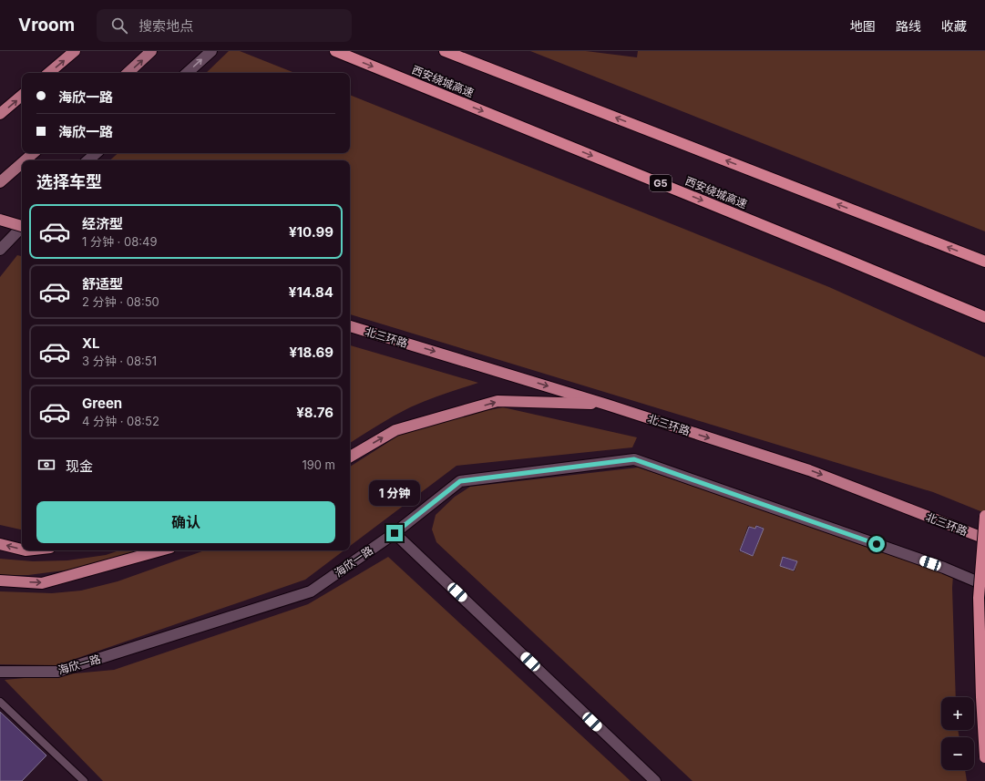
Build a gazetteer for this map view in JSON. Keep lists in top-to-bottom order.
{
  "streets": {
    "highway": ["西安绕城高速", "G5", "北三环路"],
    "street": ["海欣一路"]
  },
  "one_way": ["北三环路"],
  "page": {
    "header": "Vroom",
    "search": "搜索地点",
    "nav": ["地图", "路线", "收藏"],
    "banner": ["海欣一路", "海欣一路"],
    "heading": "选择车型",
    "list": [
      {
        "name": "经济型",
        "note": "1 分钟 · 08:49",
        "value": "¥10.99"
      },
      {
        "name": "舒适型",
        "note": "2 分钟 · 08:50",
        "value": "¥14.84"
      },
      {
        "name": "XL",
        "note": "3 分钟 · 08:51",
        "value": "¥18.69"
      },
      {
        "name": "Green",
        "note": "4 分钟 · 08:52",
        "value": "¥8.76"
      }
    ],
    "pay": ["现金", "190 m"],
    "bubble": "1 分钟",
    "buttons": "确认",
    "map_buttons": ["+", "−"]
  }
}
